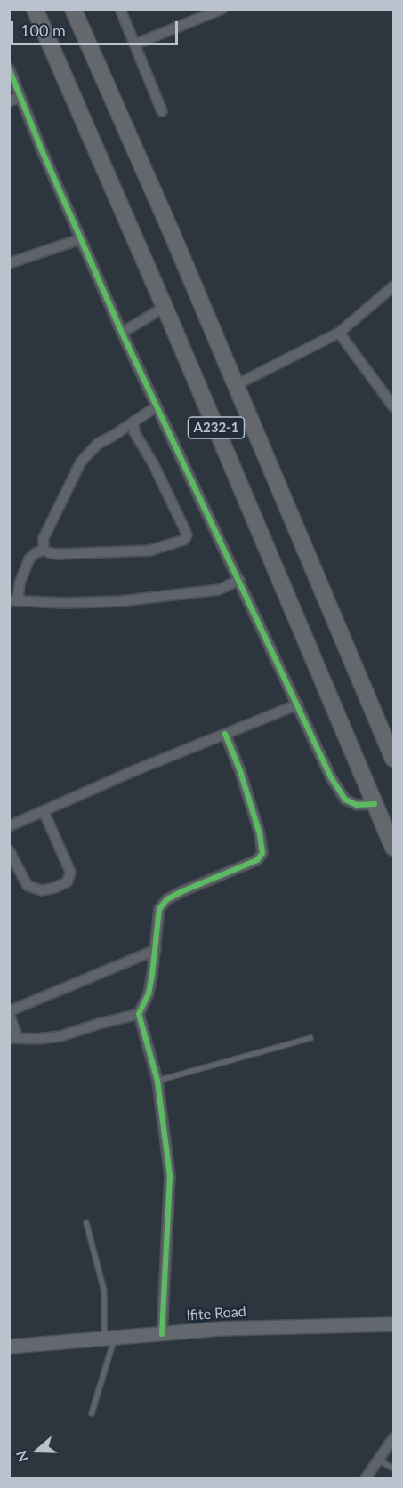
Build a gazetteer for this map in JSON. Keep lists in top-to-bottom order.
{
  "streets": {
    "highway": ["A232-1"],
    "street": ["Ifite Road"]
  },
  "scale_bar": "100 m",
  "north": "left"
}
